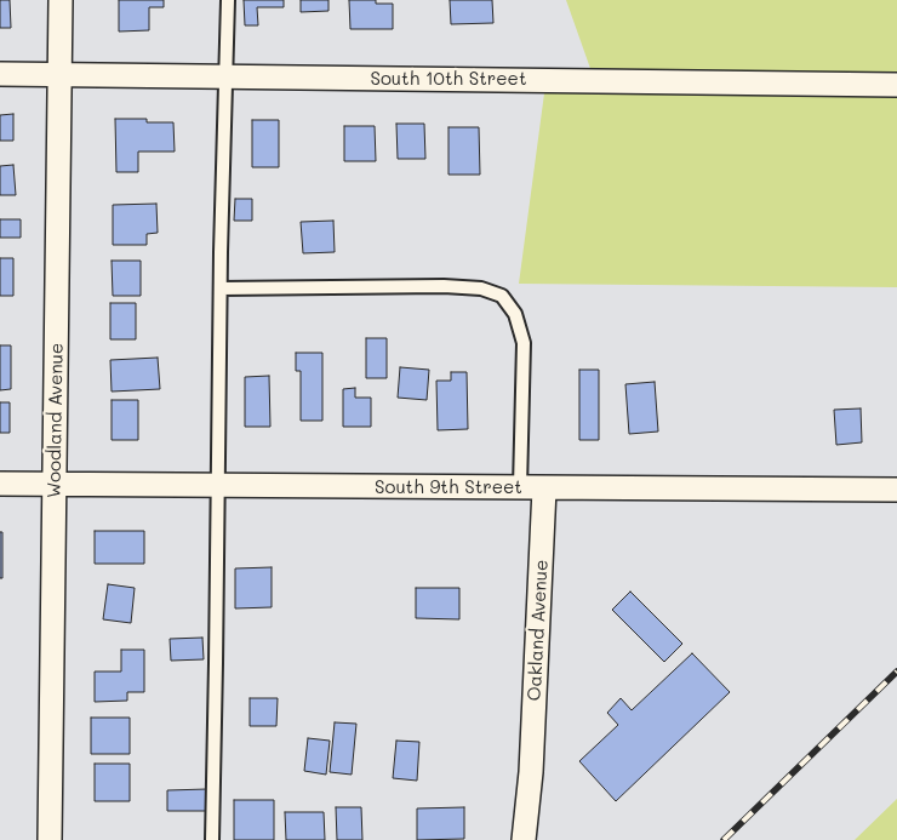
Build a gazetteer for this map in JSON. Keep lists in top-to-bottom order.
{
  "streets": {
    "street": [
      "South 10th Street",
      "Woodland Avenue",
      "South 9th Street",
      "Oakland Avenue"
    ]
  },
  "crossings": [
    ["South 10th Street", "Woodland Avenue"],
    ["Woodland Avenue", "South 9th Street"],
    ["South 9th Street", "Oakland Avenue"]
  ]
}
